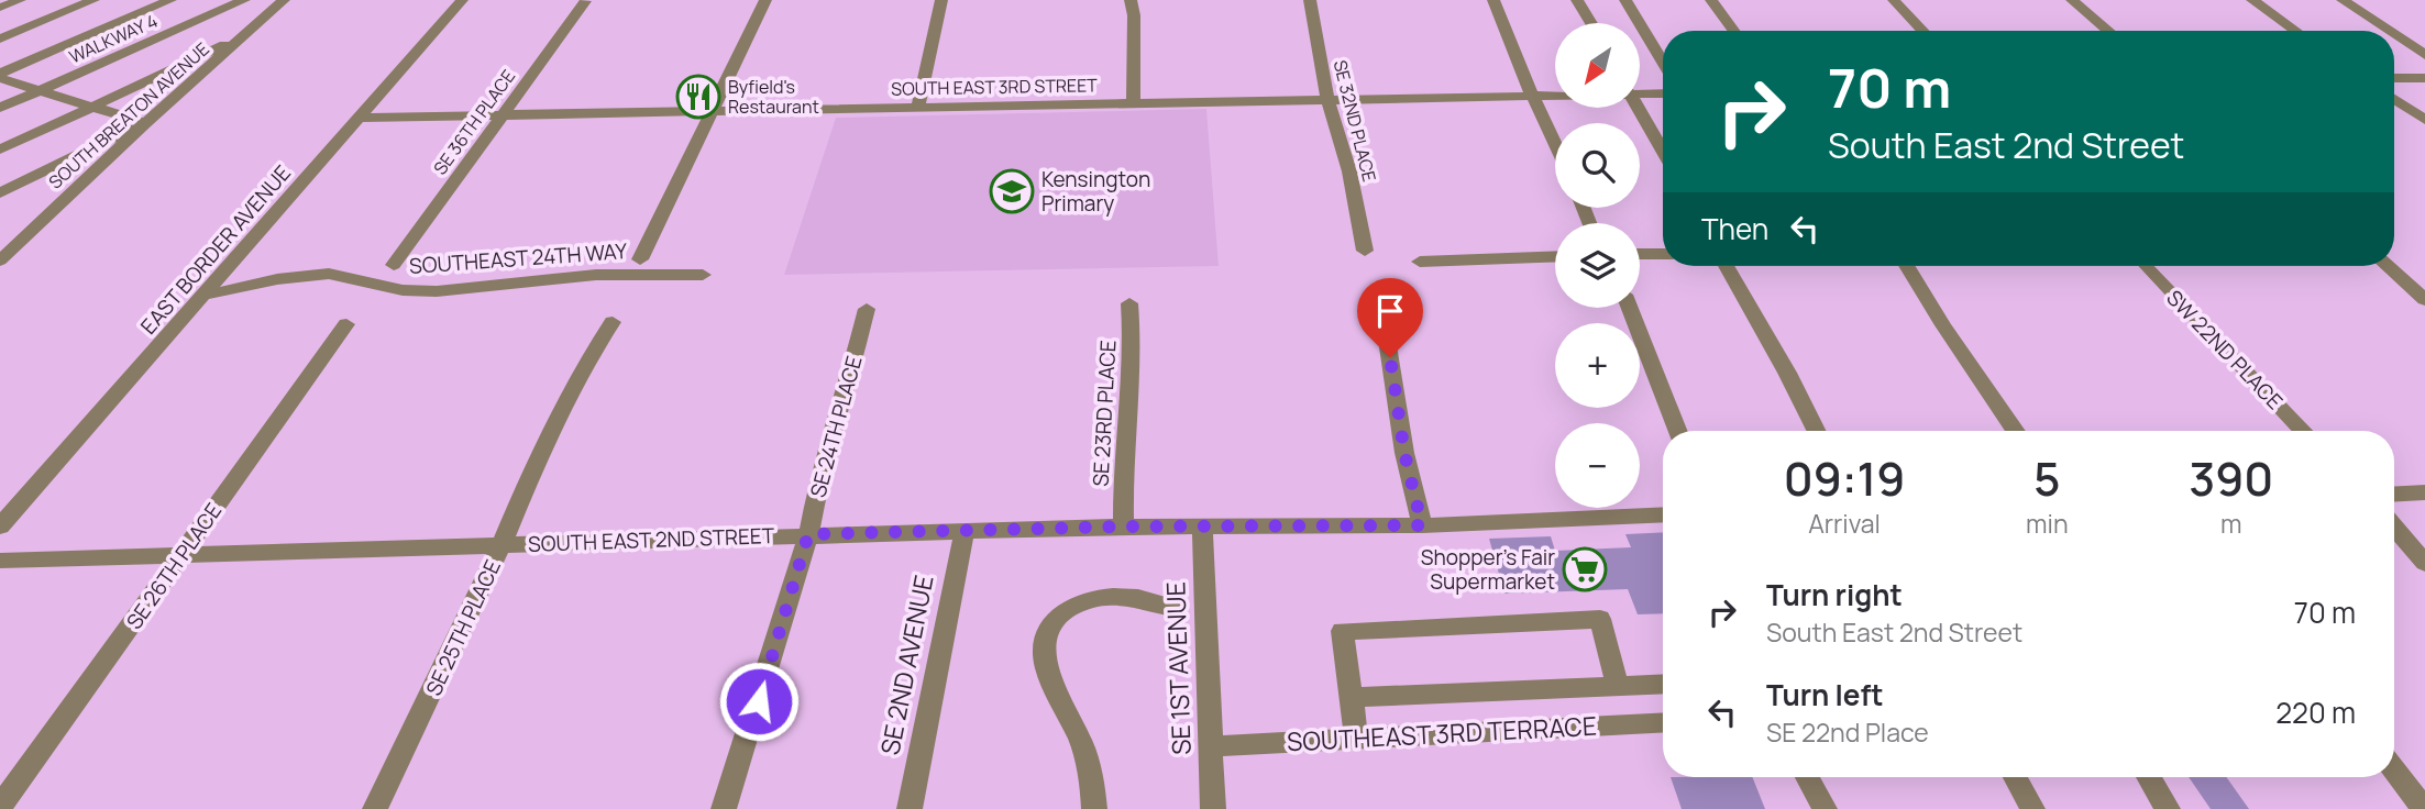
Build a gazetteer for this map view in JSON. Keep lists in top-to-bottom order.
{
  "streets": {
    "street": [
      "WALKWAY 4",
      "SOUTH EAST 3RD STREET",
      "SOUTH BREATON AVENUE",
      "SE 32ND PLACE",
      "SE 36TH PLACE",
      "EAST BORDER AVENUE",
      "SOUTHEAST 24TH WAY",
      "SW 22ND PLACE",
      "SE 23RD PLACE",
      "SE 24TH PLACE",
      "SOUTH EAST 2ND STREET",
      "SE 26TH PLACE",
      "SE 25TH PLACE",
      "SE 2ND AVENUE",
      "SE 1ST AVENUE",
      "SOUTHEAST 3RD TERRACE"
    ]
  },
  "crossings": [
    ["SOUTH EAST 3RD STREET", "SE 32ND PLACE"],
    ["SOUTH EAST 3RD STREET", "SE 36TH PLACE"],
    ["SOUTH EAST 3RD STREET", "EAST BORDER AVENUE"],
    ["EAST BORDER AVENUE", "SOUTHEAST 24TH WAY"],
    ["SE 23RD PLACE", "SOUTH EAST 2ND STREET"],
    ["SE 24TH PLACE", "SOUTH EAST 2ND STREET"],
    ["SOUTH EAST 2ND STREET", "SE 26TH PLACE"],
    ["SOUTH EAST 2ND STREET", "SE 25TH PLACE"],
    ["SOUTH EAST 2ND STREET", "SE 2ND AVENUE"],
    ["SOUTH EAST 2ND STREET", "SE 1ST AVENUE"],
    ["SE 1ST AVENUE", "SOUTHEAST 3RD TERRACE"]
  ],
  "places": {
    "restaurant": ["Byfield's Restaurant"],
    "school or university": ["Kensington Primary"],
    "supermarket": ["Shopper's Fair Supermarket"]
  },
  "north": "bottom left",
  "page": {
    "map_buttons": ["+", "−"],
    "turn": ["70 m", "South East 2nd Street"],
    "then": "Then",
    "eta": [
      "09:19",
      "Arrival",
      "5",
      "min",
      "390",
      "m"
    ],
    "list": [
      {
        "name": "Turn right",
        "note": "South East 2nd Street",
        "value": "70 m"
      },
      {
        "name": "Turn left",
        "note": "SE 22nd Place",
        "value": "220 m"
      }
    ]
  }
}
